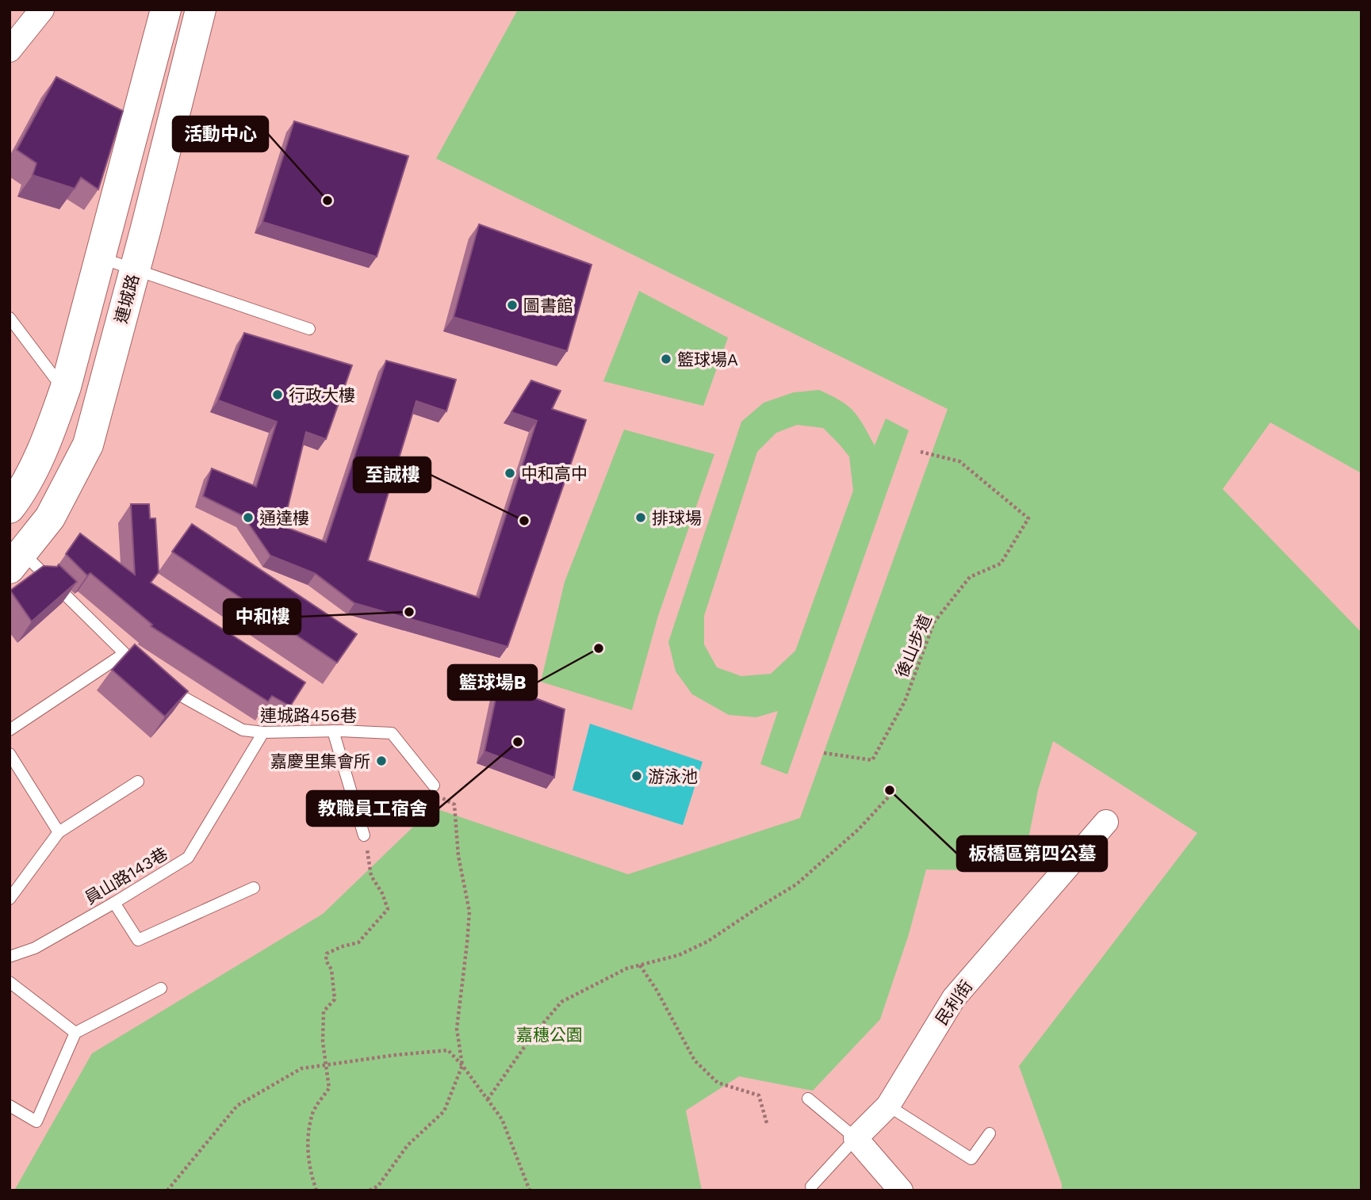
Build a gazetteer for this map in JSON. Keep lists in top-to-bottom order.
{
  "streets": {
    "main road": ["連城路"],
    "street": ["民利街"],
    "lane": ["連城路456巷", "員山路143巷"],
    "path": ["後山步道"]
  },
  "crossings": [
    ["連城路456巷", "員山路143巷"]
  ],
  "parks": ["嘉穗公園"],
  "places": [
    "活動中心",
    "圖書館",
    "籃球場A",
    "行政大樓",
    "中和高中",
    "通達樓",
    "排球場",
    "至誠樓",
    "中和樓",
    "籃球場B",
    "教職員工宿舍",
    "嘉慶里集會所",
    "游泳池",
    "板橋區第四公墓"
  ]
}
